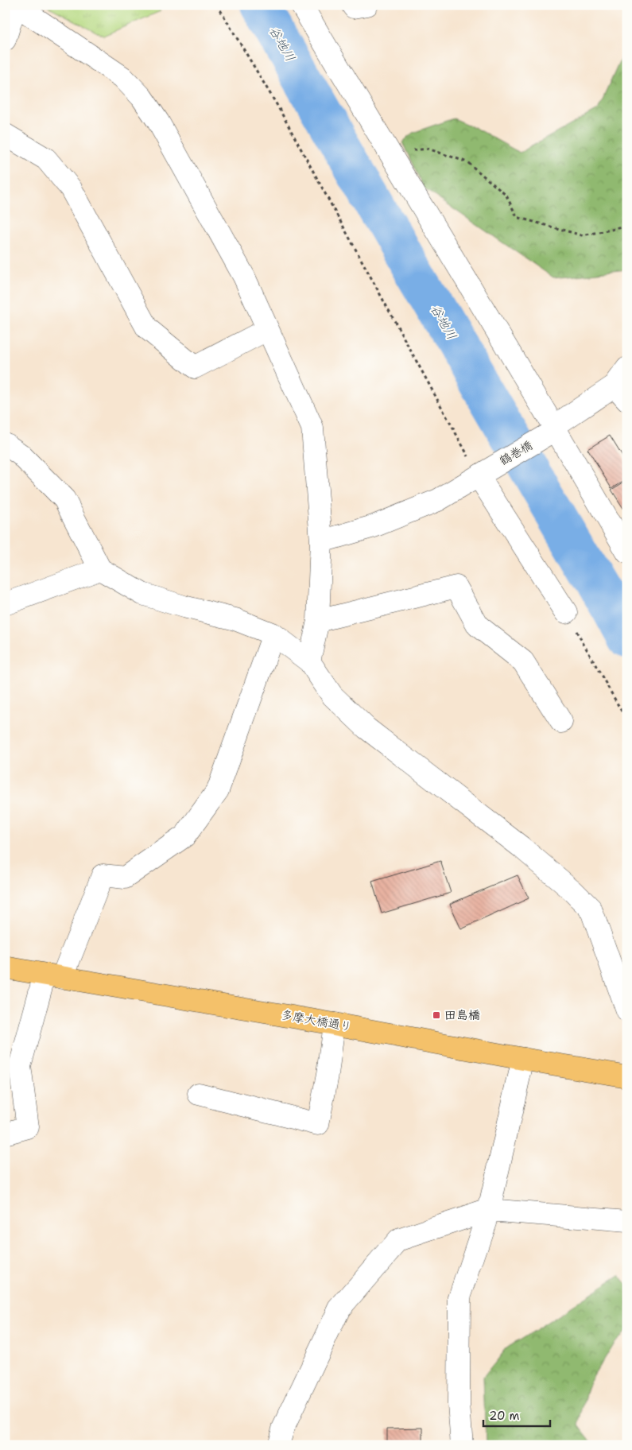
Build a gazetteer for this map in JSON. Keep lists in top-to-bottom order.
{
  "streets": {
    "main road": ["多摩大橋通り"],
    "street": ["鶴巻橋"]
  },
  "water": ["谷地川"],
  "places": {
    "transit": ["田島橋"]
  },
  "scale_bar": "20 m"
}
